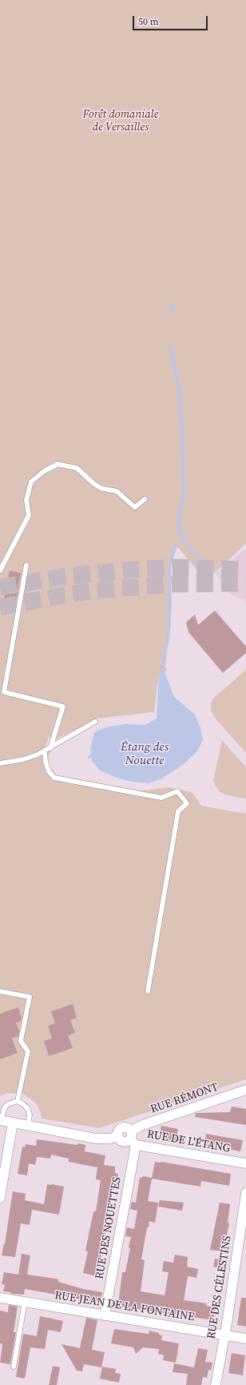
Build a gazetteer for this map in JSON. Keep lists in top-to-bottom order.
{
  "streets": {
    "street": [
      "RUE RÉMONT",
      "RUE DE L'ÉTANG",
      "RUE DES NOUETTES",
      "RUE DES CÉLESTINS",
      "RUE JEAN DE LA FONTAINE"
    ]
  },
  "crossings": [
    ["RUE RÉMONT", "RUE DE L'ÉTANG"],
    ["RUE RÉMONT", "RUE DES NOUETTES"],
    ["RUE DE L'ÉTANG", "RUE DES NOUETTES"],
    ["RUE DES NOUETTES", "RUE JEAN DE LA FONTAINE"],
    ["RUE DES CÉLESTINS", "RUE JEAN DE LA FONTAINE"]
  ],
  "water": ["Étang des Nouette"],
  "parks": ["Forêt domaniale de Versailles"],
  "scale_bar": "50 m"
}
